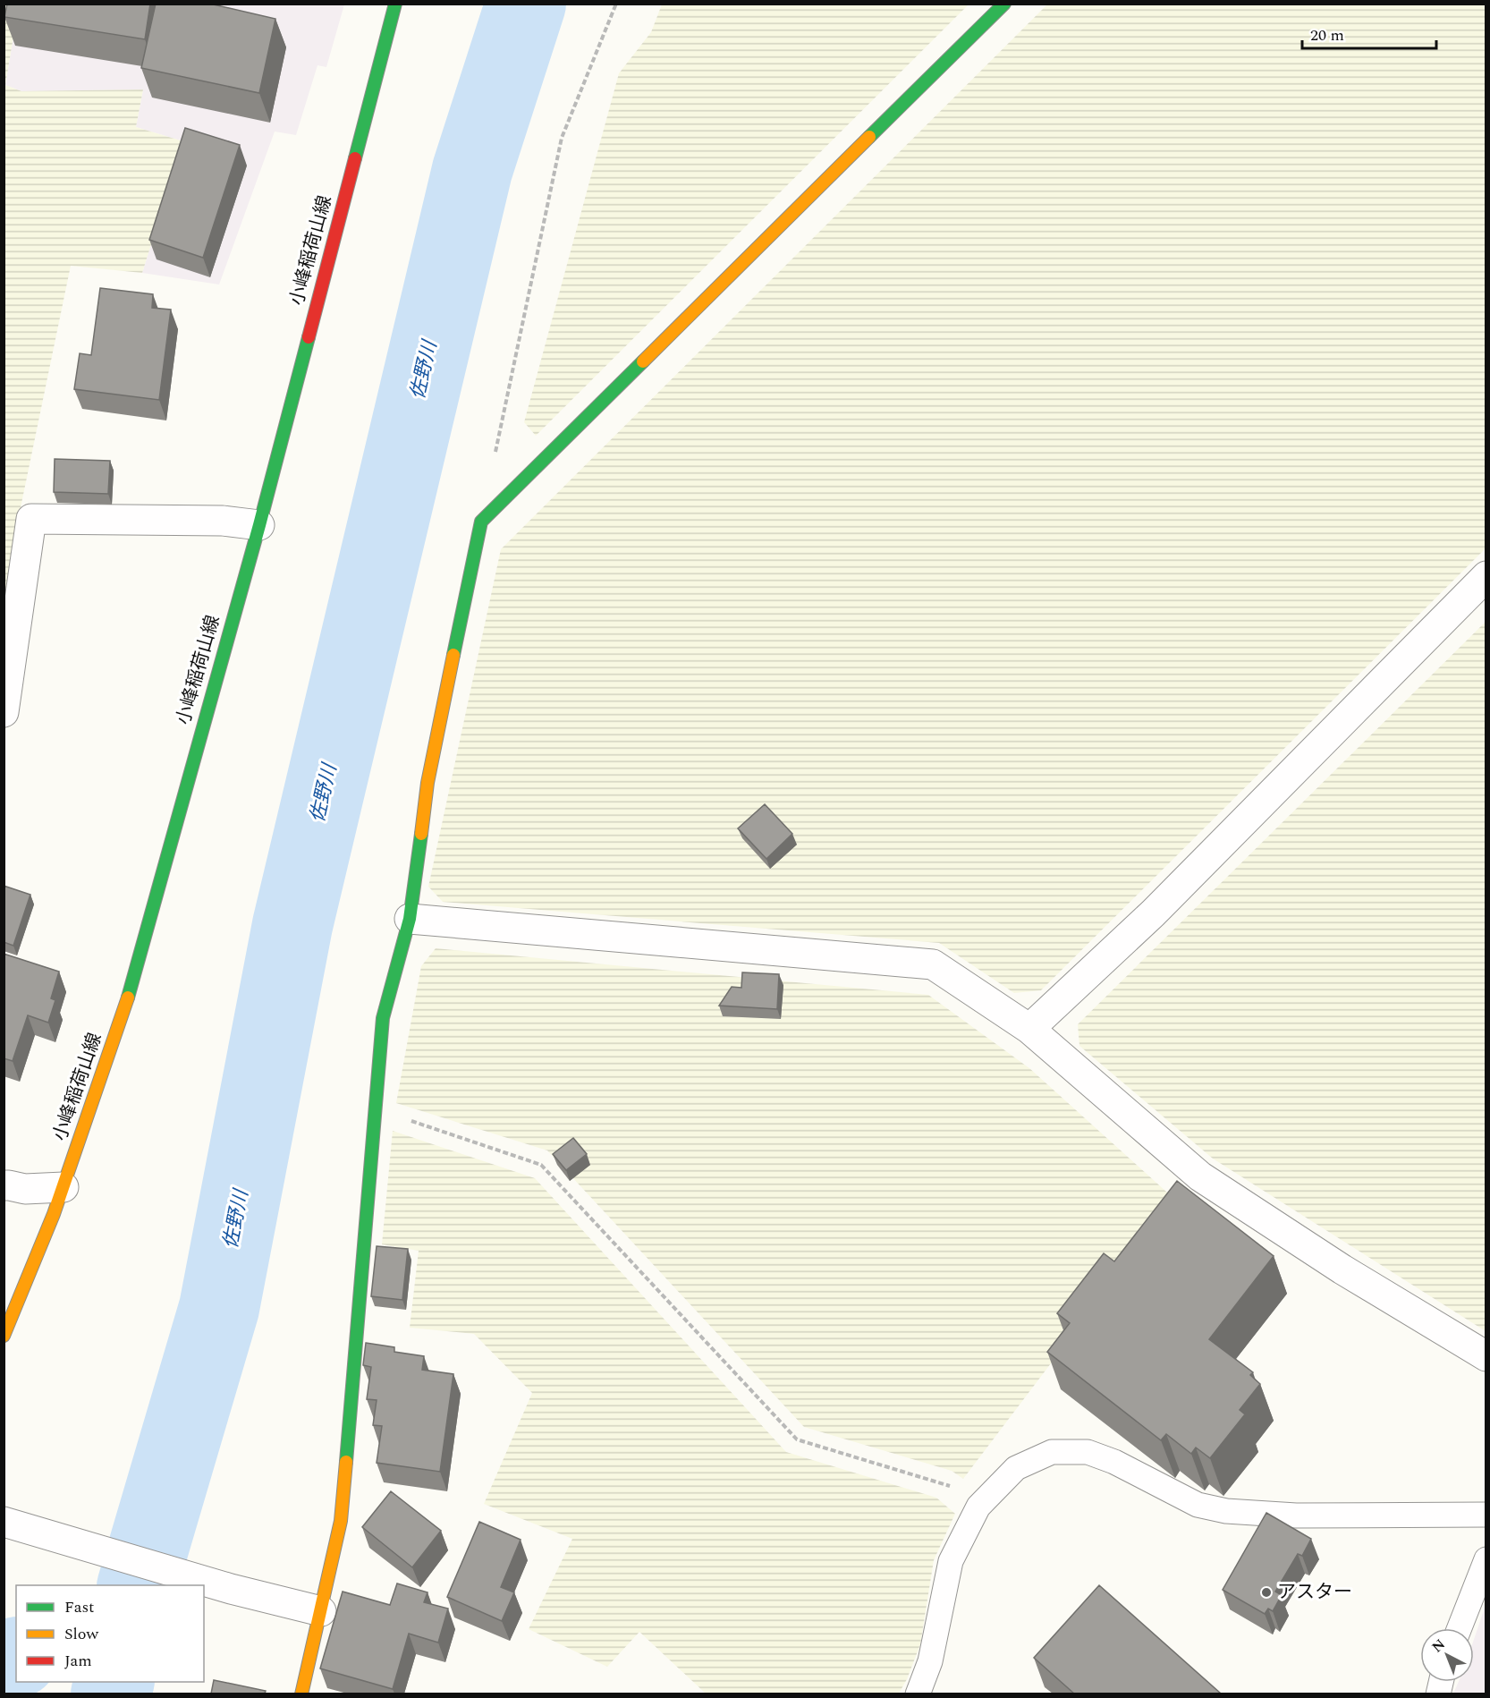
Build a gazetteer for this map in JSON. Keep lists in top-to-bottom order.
{
  "streets": {
    "street": ["小峰稲荷山線"]
  },
  "water": ["佐野川"],
  "places": ["アスター"],
  "legend": ["Fast", "Slow", "Jam"],
  "scale_bar": "20 m",
  "north": "top left"
}
